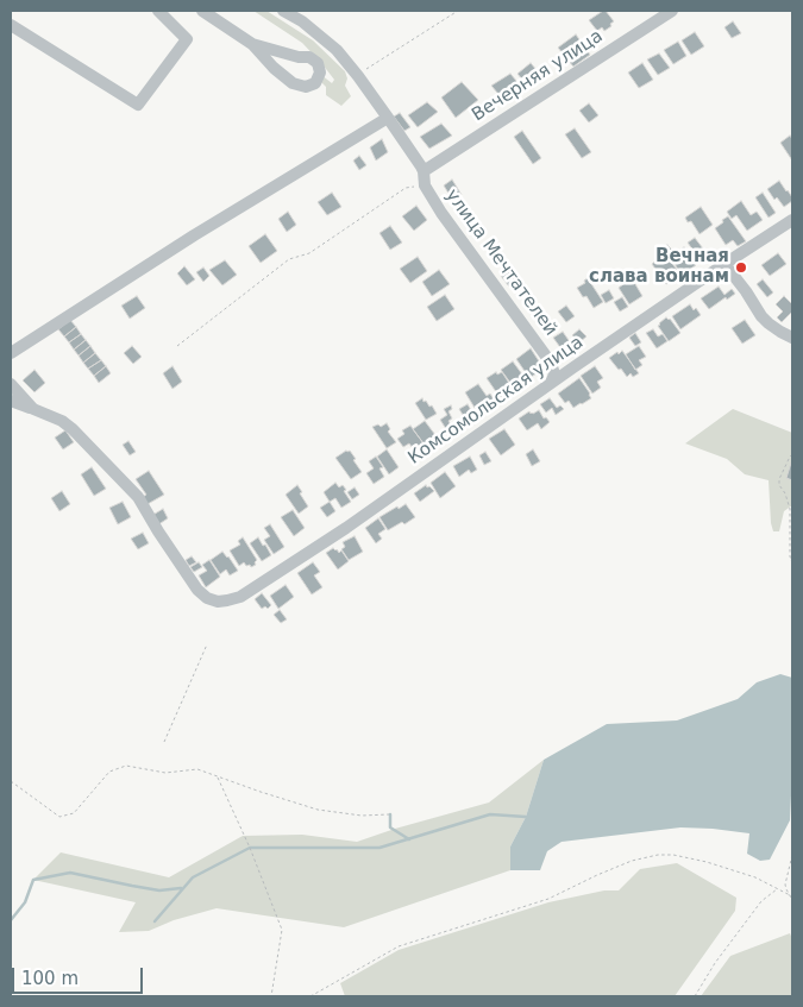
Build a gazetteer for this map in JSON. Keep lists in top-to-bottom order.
{
  "streets": {
    "street": ["Вечерняя улица", "улица Мечтателей", "Комсомольская улица"]
  },
  "crossings": [
    ["Вечерняя улица", "улица Мечтателей"],
    ["улица Мечтателей", "Комсомольская улица"]
  ],
  "places": ["Вечная слава воинам"],
  "scale_bar": "100 m"
}
